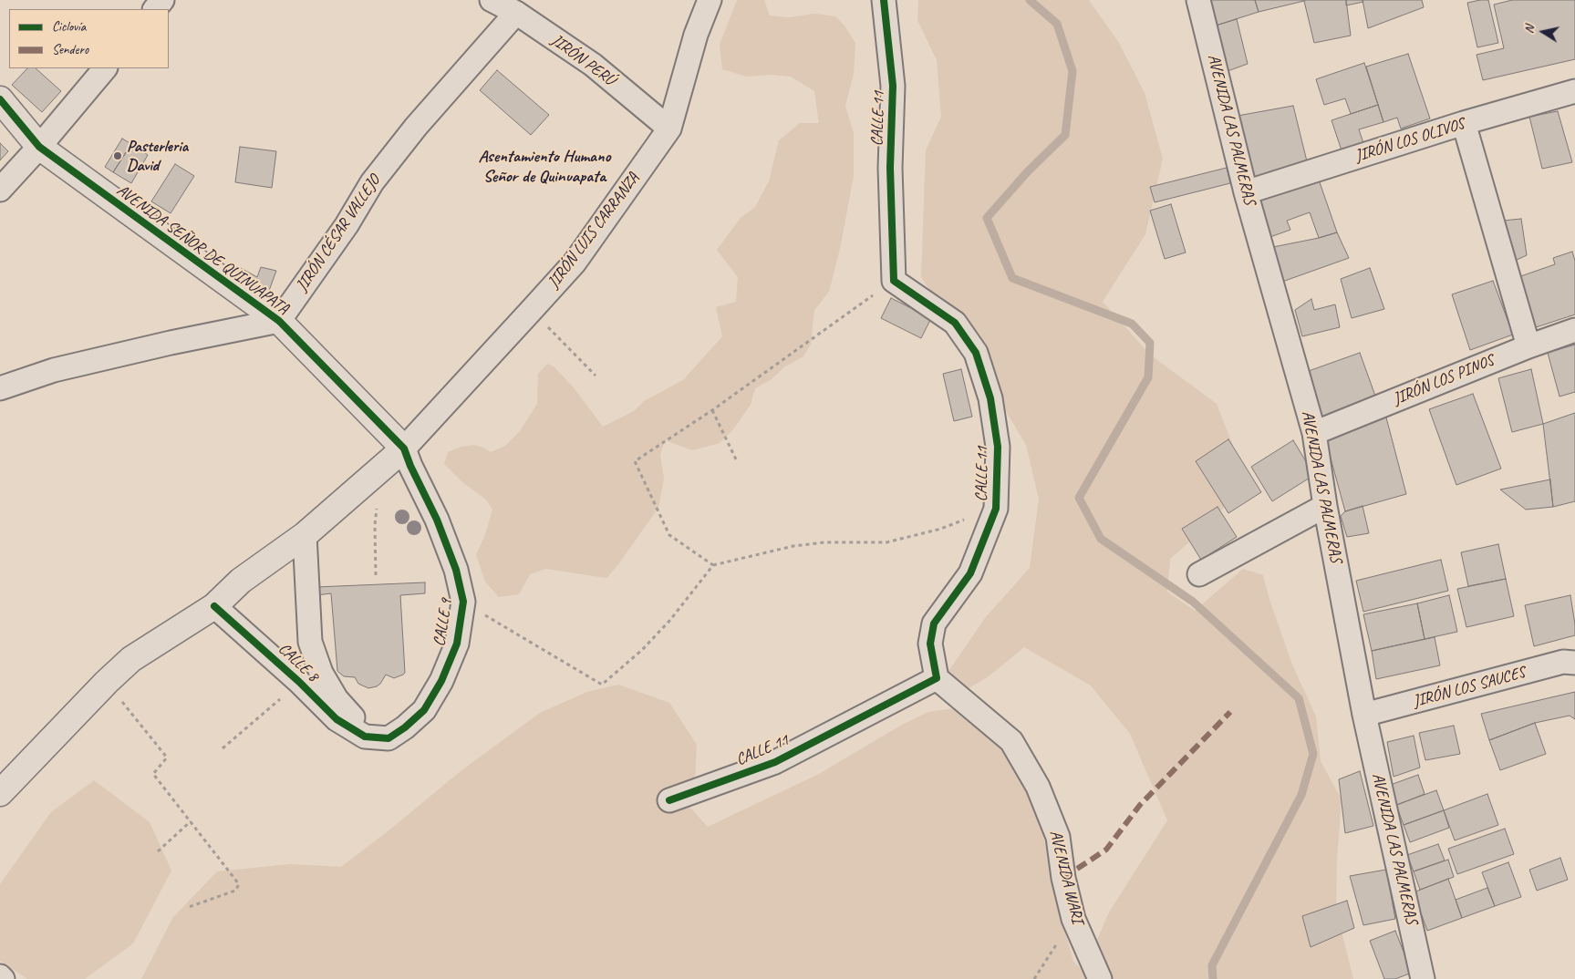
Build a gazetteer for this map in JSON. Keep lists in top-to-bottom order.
{
  "streets": {
    "street": [
      "JIRÓN PERÚ",
      "CALLE 11",
      "AVENIDA LAS PALMERAS",
      "JIRÓN LOS OLIVOS",
      "JIRÓN LUIS CARRANZA",
      "JIRÓN CÉSAR VALLEJO",
      "AVENIDA SEÑOR DE QUINUAPATA",
      "JIRÓN LOS PINOS",
      "CALLE 9",
      "CALLE 8",
      "JIRÓN LOS SAUCES",
      "AVENIDA WARI"
    ]
  },
  "crossings": [
    ["JIRÓN PERÚ", "JIRÓN LUIS CARRANZA"],
    ["JIRÓN PERÚ", "JIRÓN CÉSAR VALLEJO"],
    ["CALLE 11", "AVENIDA WARI"],
    ["AVENIDA LAS PALMERAS", "JIRÓN LOS OLIVOS"],
    ["AVENIDA LAS PALMERAS", "JIRÓN LOS PINOS"],
    ["AVENIDA LAS PALMERAS", "JIRÓN LOS SAUCES"],
    ["JIRÓN LUIS CARRANZA", "AVENIDA SEÑOR DE QUINUAPATA"],
    ["JIRÓN LUIS CARRANZA", "CALLE 9"],
    ["JIRÓN CÉSAR VALLEJO", "AVENIDA SEÑOR DE QUINUAPATA"],
    ["AVENIDA SEÑOR DE QUINUAPATA", "CALLE 9"],
    ["CALLE 9", "CALLE 8"]
  ],
  "districts": ["Asentamiento Humano Señor de Quinuapata"],
  "places": ["Pasterleria David"],
  "legend": ["Ciclovía", "Sendero"],
  "north": "left"
}
